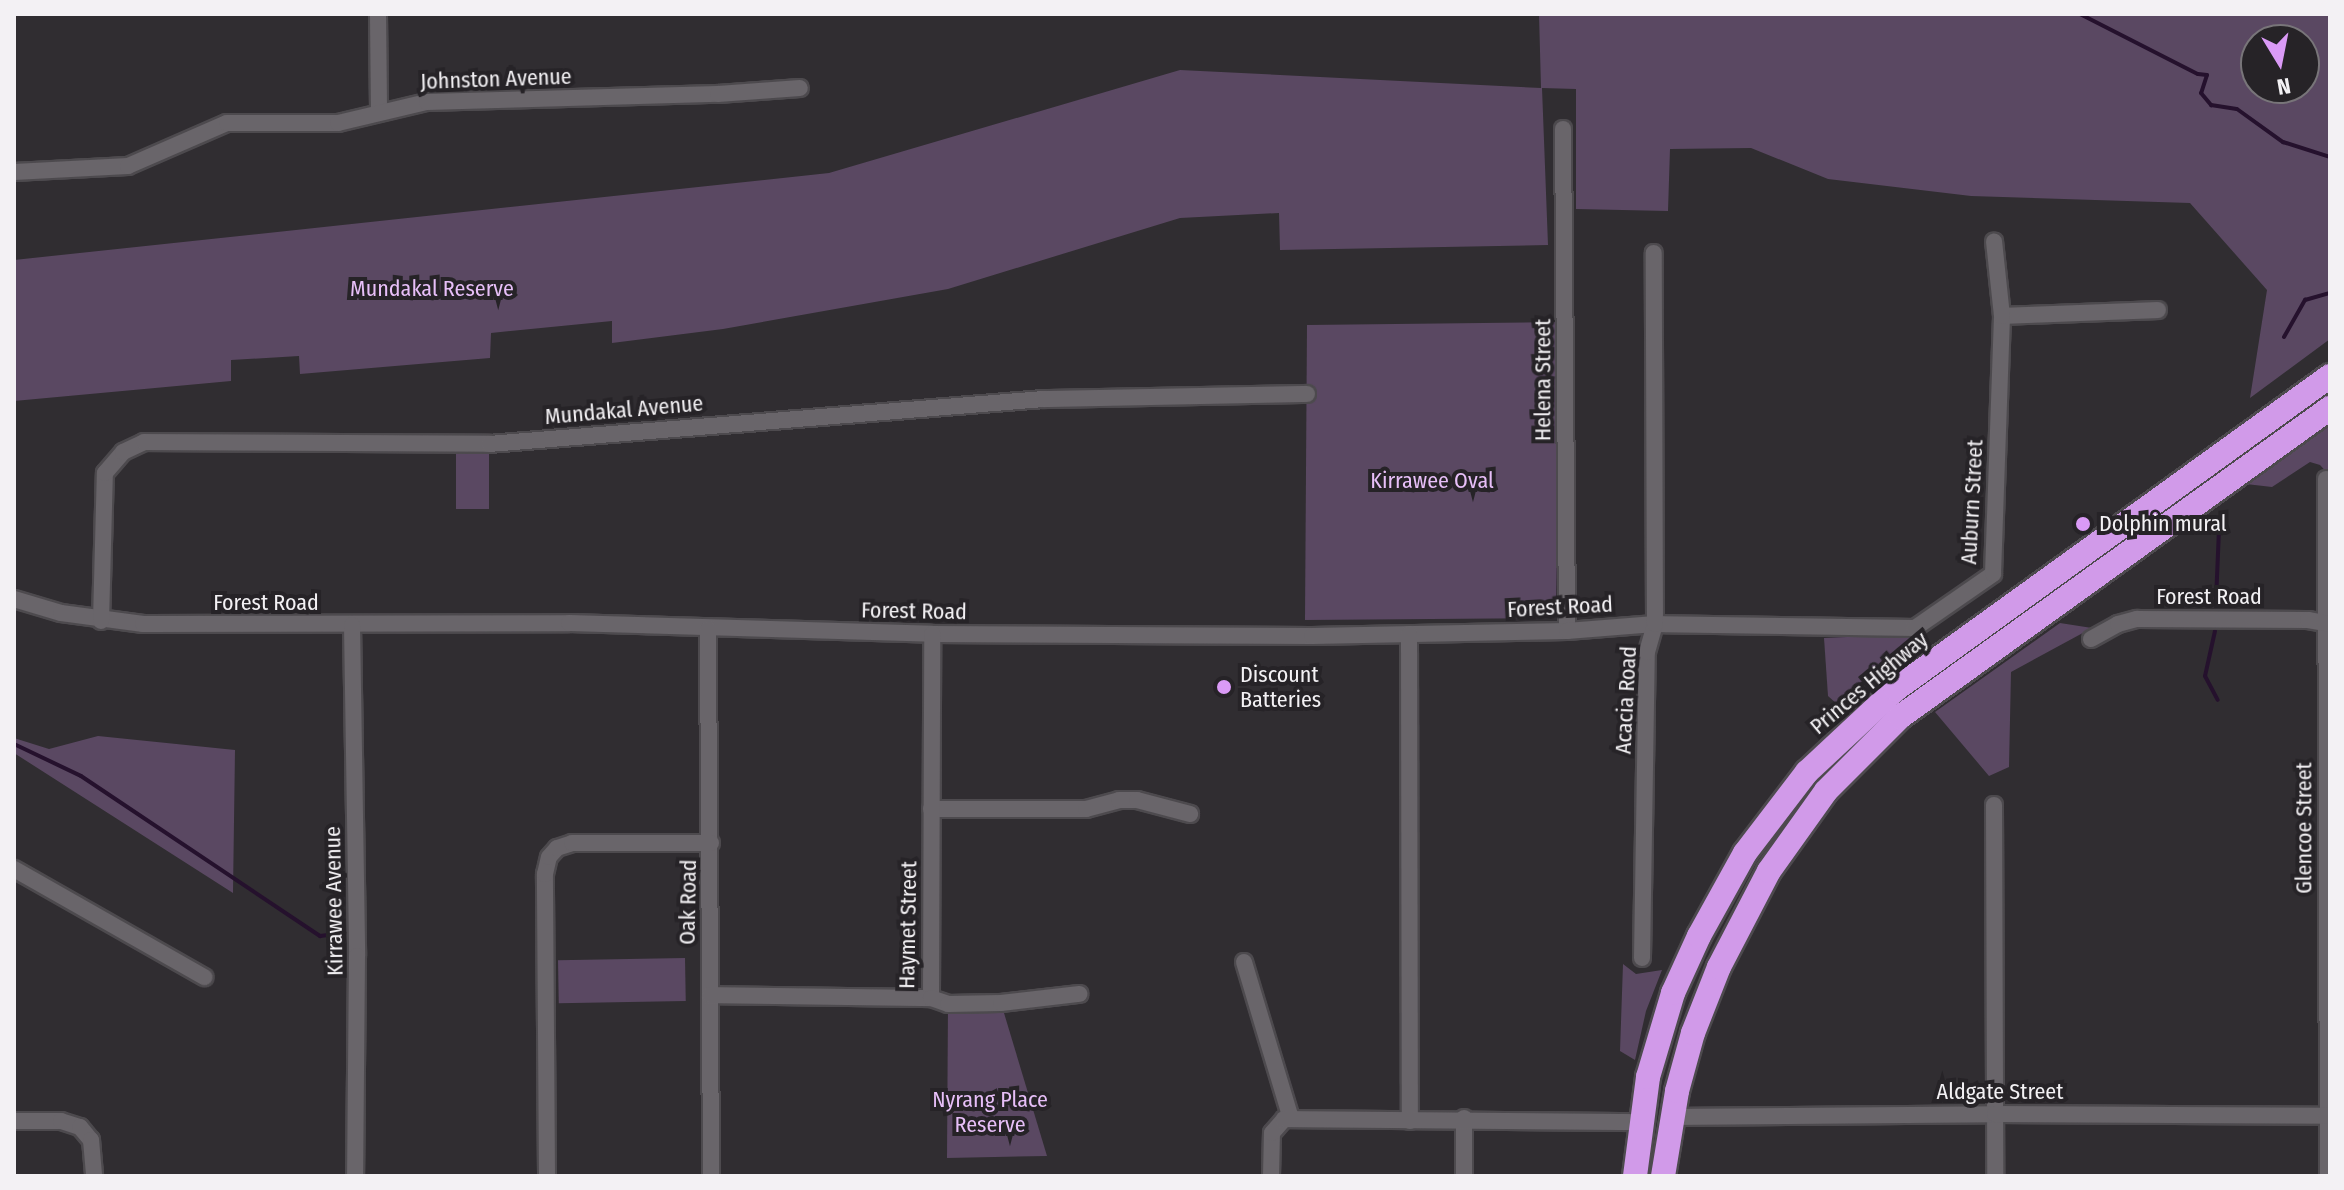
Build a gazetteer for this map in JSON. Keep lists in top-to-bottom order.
{
  "streets": {
    "highway": ["Princes Highway"],
    "street": [
      "Johnston Avenue",
      "Helena Street",
      "Mundakal Avenue",
      "Auburn Street",
      "Forest Road",
      "Acacia Road",
      "Glencoe Street",
      "Kirrawee Avenue",
      "Oak Road",
      "Haymet Street",
      "Aldgate Street"
    ]
  },
  "crossings": [
    ["Helena Street", "Forest Road"],
    ["Mundakal Avenue", "Forest Road"],
    ["Auburn Street", "Forest Road"],
    ["Forest Road", "Acacia Road"],
    ["Forest Road", "Glencoe Street"],
    ["Forest Road", "Kirrawee Avenue"],
    ["Forest Road", "Oak Road"],
    ["Forest Road", "Haymet Street"],
    ["Princes Highway", "Aldgate Street"],
    ["Glencoe Street", "Aldgate Street"],
    ["Oak Road", "Haymet Street"]
  ],
  "parks": ["Mundakal Reserve", "Kirrawee Oval", "Nyrang Place Reserve"],
  "places": ["Dolphin mural", "Discount Batteries"],
  "north": "bottom"
}
